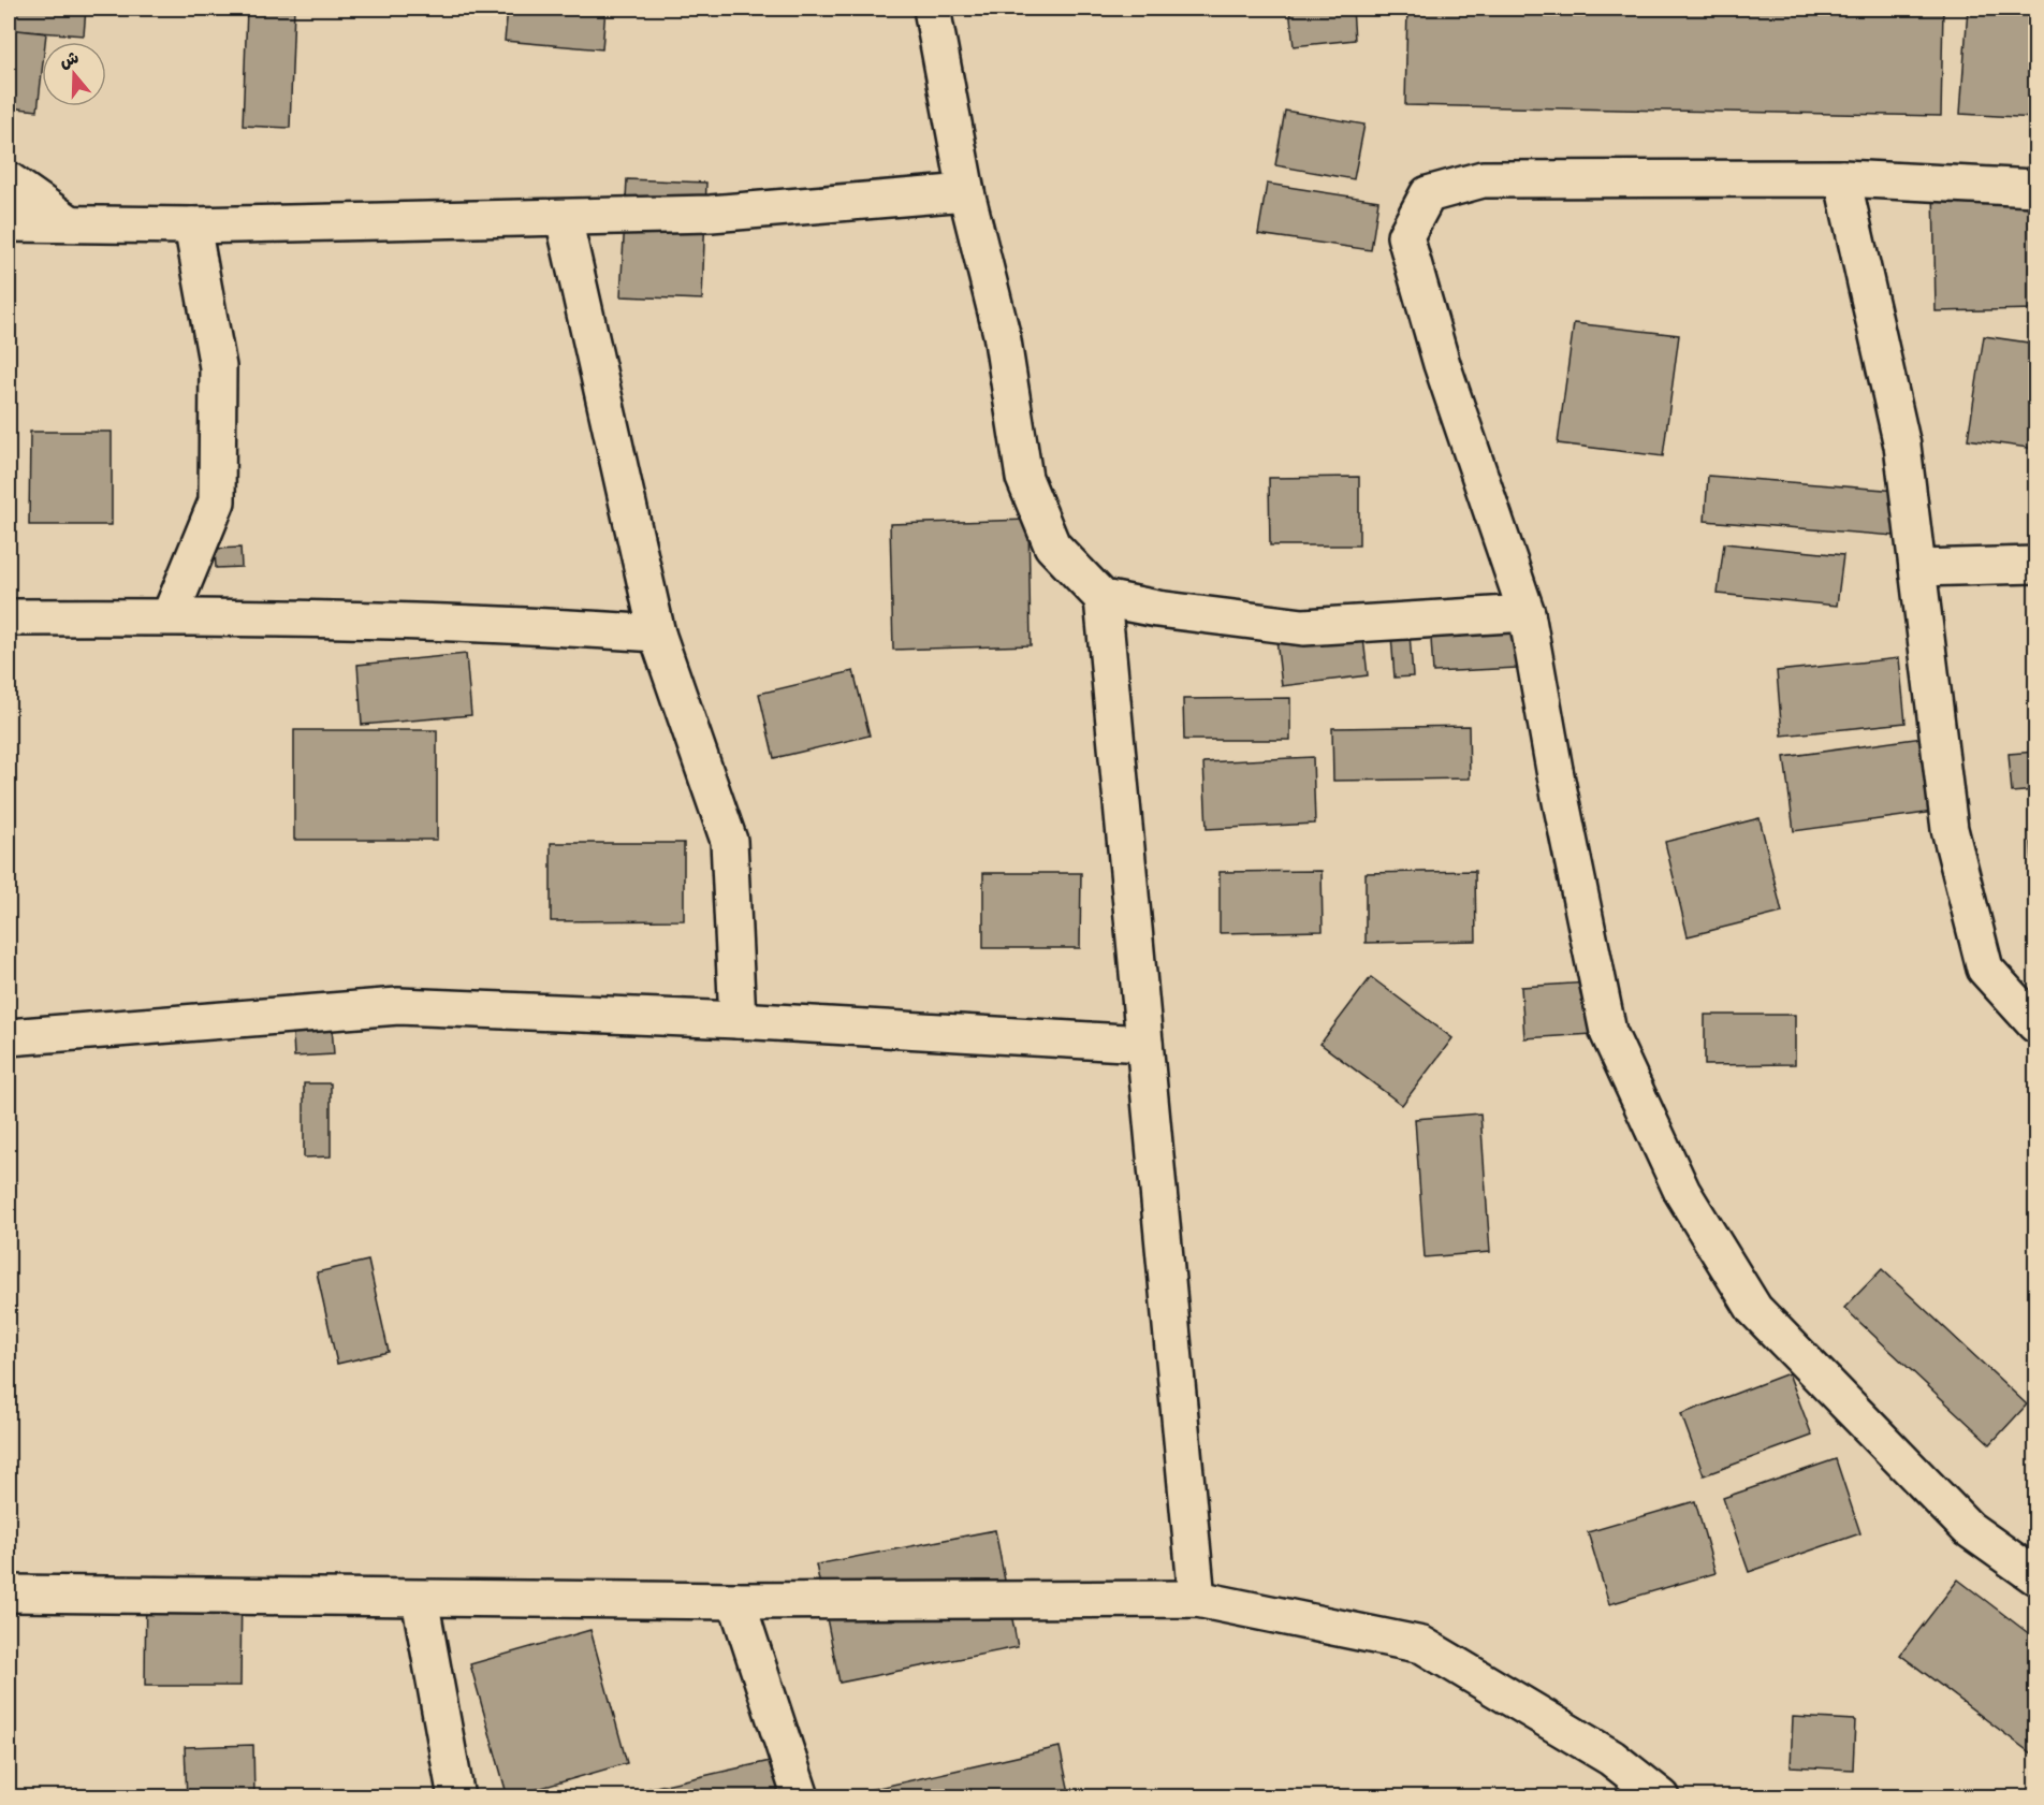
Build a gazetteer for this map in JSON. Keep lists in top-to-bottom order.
{
  "north": "top"
}
